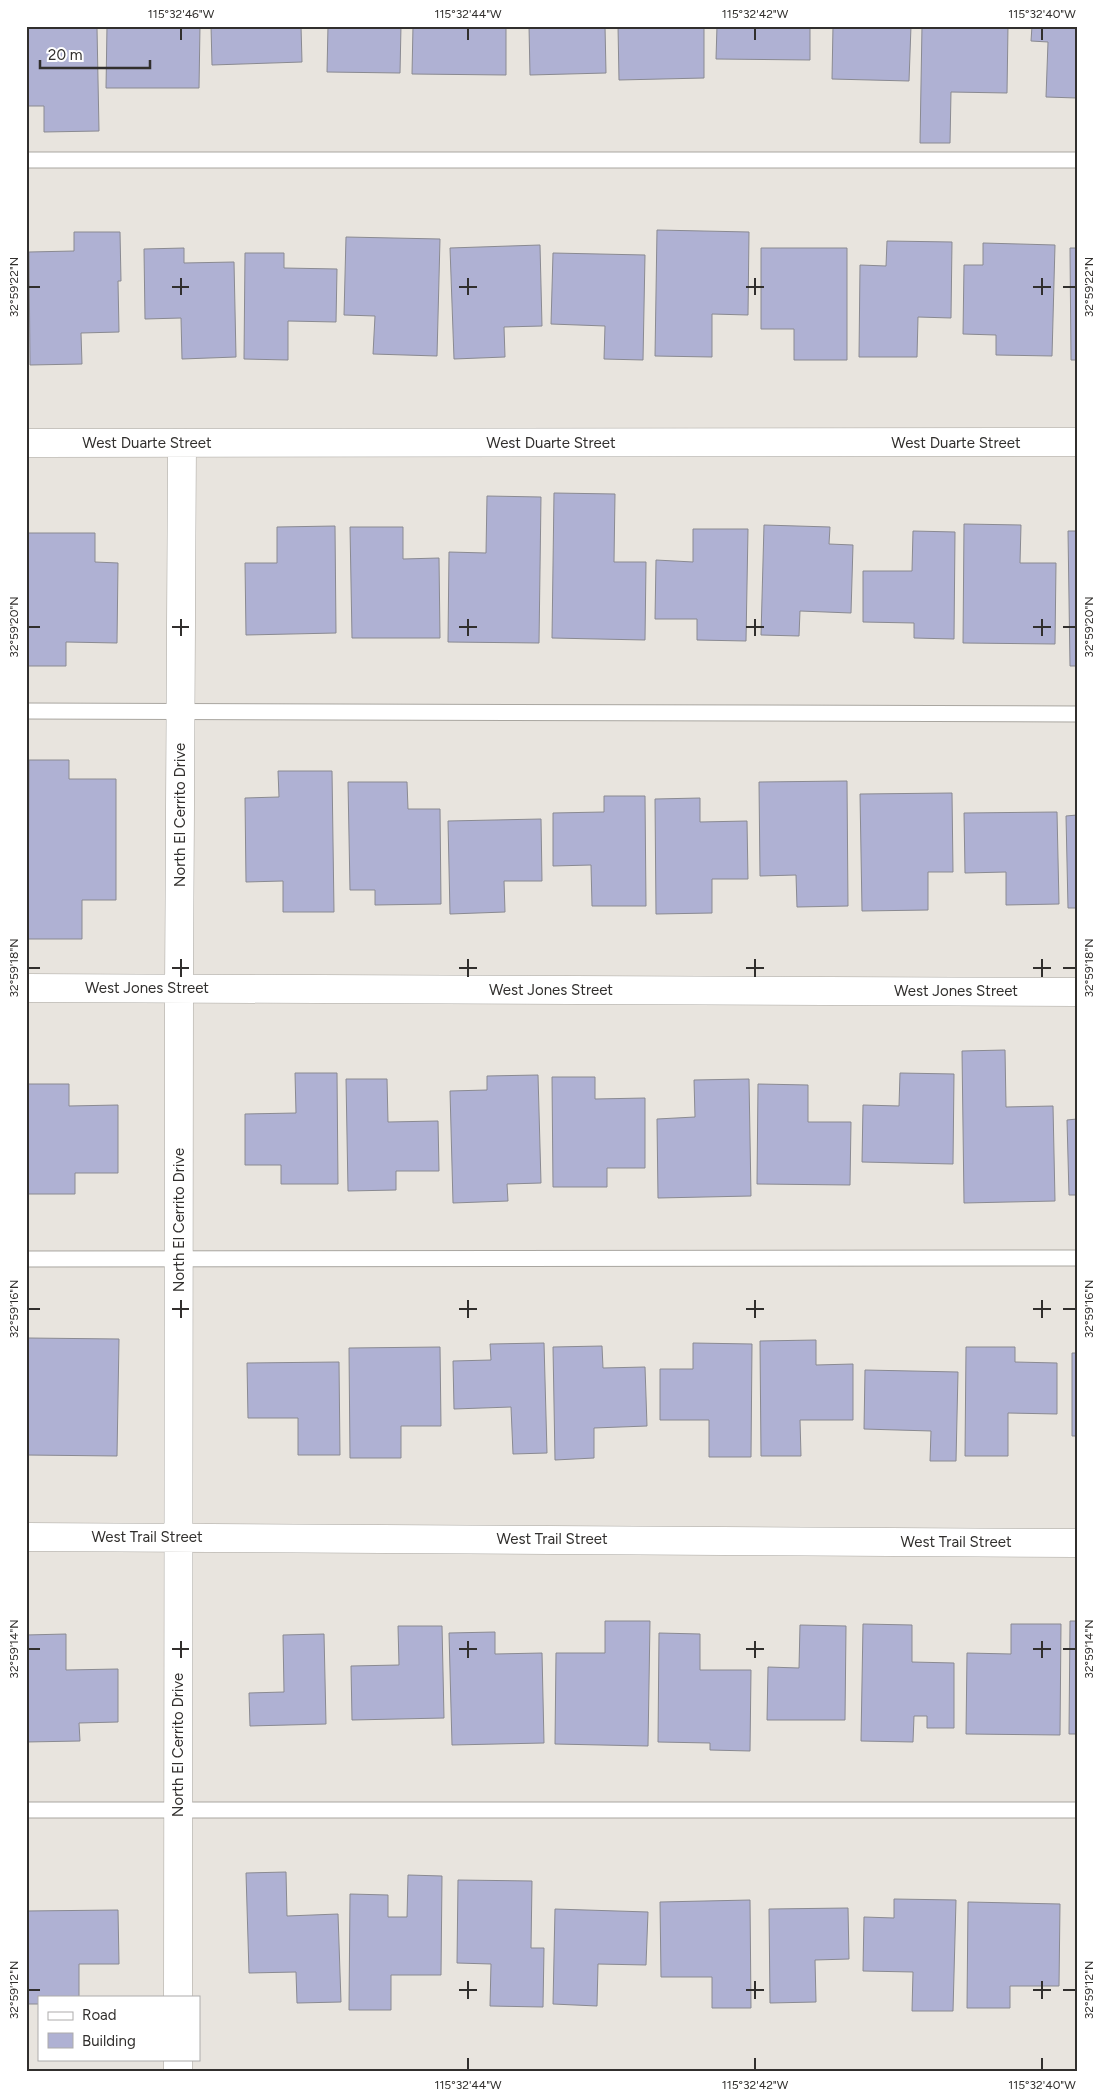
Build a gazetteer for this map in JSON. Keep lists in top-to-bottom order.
{
  "streets": {
    "street": [
      "West Duarte Street",
      "North El Cerrito Drive",
      "West Jones Street",
      "West Trail Street"
    ]
  },
  "crossings": [
    ["West Duarte Street", "North El Cerrito Drive"],
    ["North El Cerrito Drive", "West Jones Street"],
    ["North El Cerrito Drive", "West Trail Street"]
  ],
  "legend": ["Road", "Building"],
  "scale_bar": "20 m",
  "coordinates": [
    "115°32'46\"W",
    "115°32'44\"W",
    "115°32'42\"W",
    "115°32'40\"W",
    "32°59'22\"N",
    "32°59'20\"N",
    "32°59'18\"N",
    "32°59'16\"N",
    "32°59'14\"N",
    "32°59'12\"N"
  ]
}
